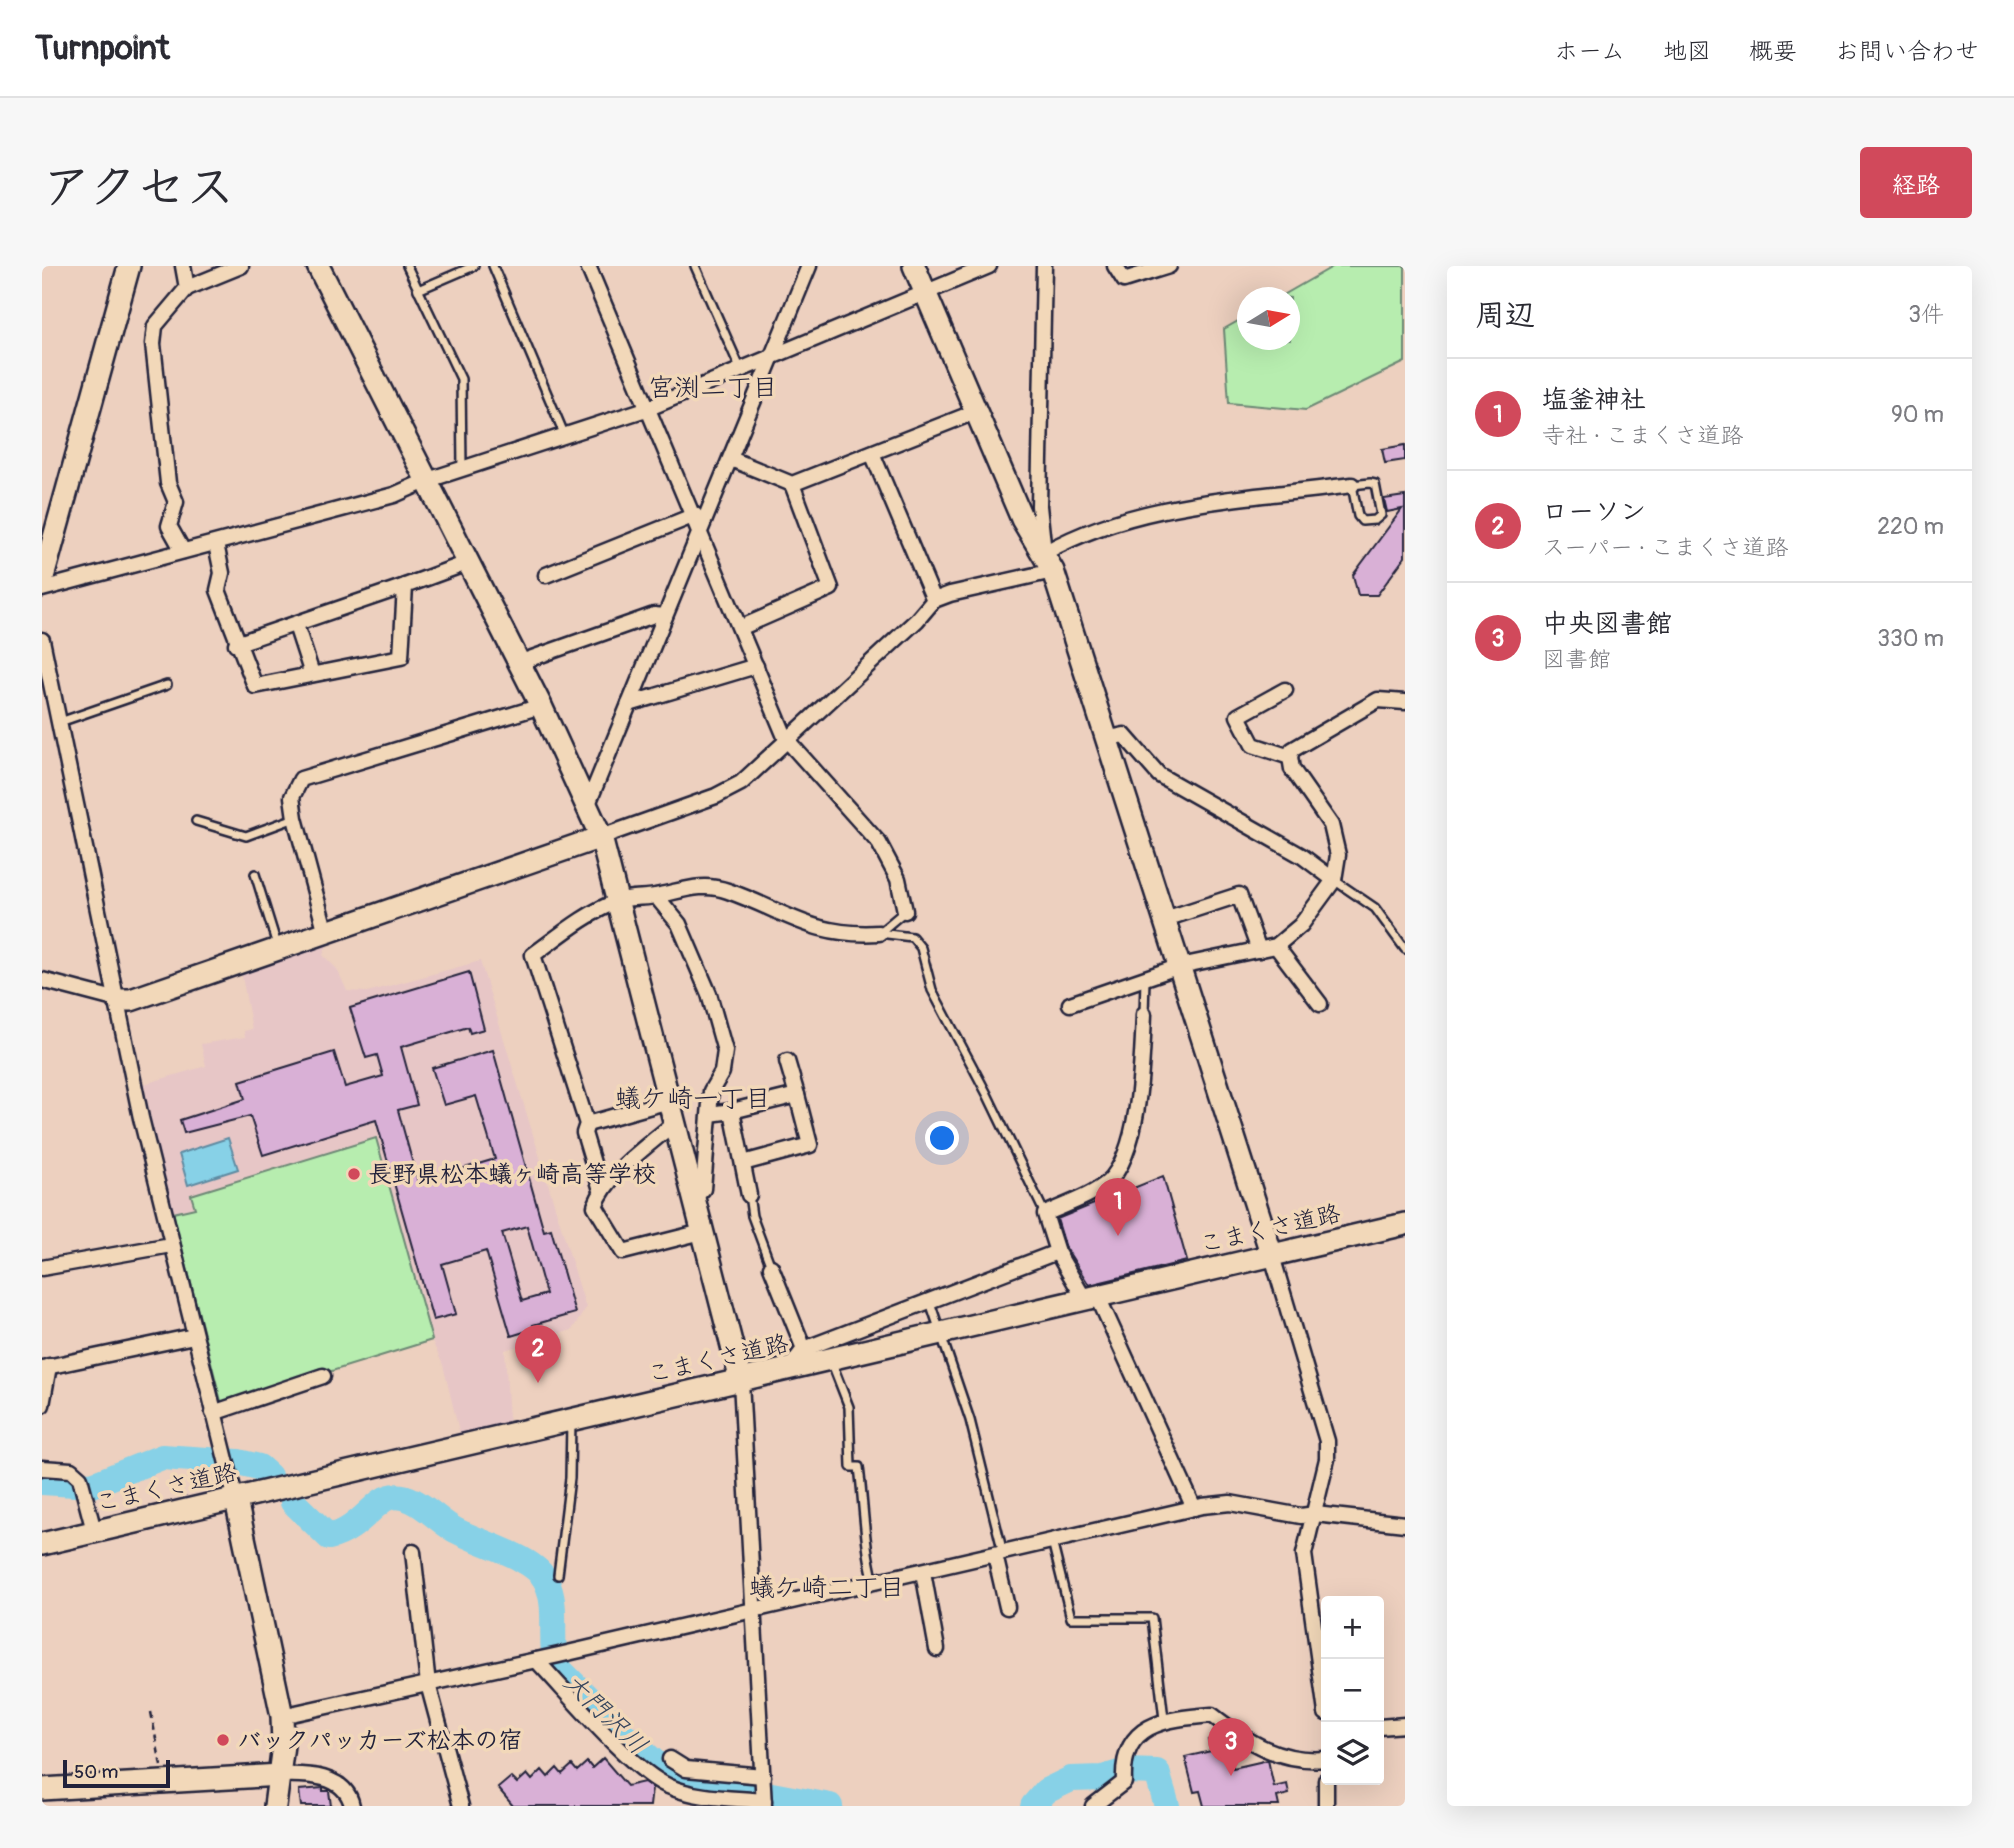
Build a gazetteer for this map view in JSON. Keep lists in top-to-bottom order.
{
  "streets": {
    "street": ["こまくさ道路"]
  },
  "districts": ["宮渕二丁目", "蟻ケ崎一丁目", "蟻ケ崎二丁目"],
  "water": ["大門沢川"],
  "places": ["長野県松本蟻ヶ崎高等学校", "バックパッカーズ松本の宿"],
  "scale_bar": "50 m",
  "north": "right",
  "page": {
    "header": "Turnpoint",
    "nav": [
      "ホーム",
      "地図",
      "概要",
      "お問い合わせ"
    ],
    "title": "アクセス",
    "buttons": "経路",
    "heading": ["周辺", "3件"],
    "list": [
      {
        "mark": "1",
        "name": "塩釜神社",
        "note": "寺社 · こまくさ道路",
        "value": "90 m"
      },
      {
        "mark": "2",
        "name": "ローソン",
        "note": "スーパー · こまくさ道路",
        "value": "220 m"
      },
      {
        "mark": "3",
        "name": "中央図書館",
        "note": "図書館",
        "value": "330 m"
      }
    ],
    "pins": ["1", "2", "3"],
    "map_buttons": ["+", "−"],
    "scale": "50 m"
  }
}
